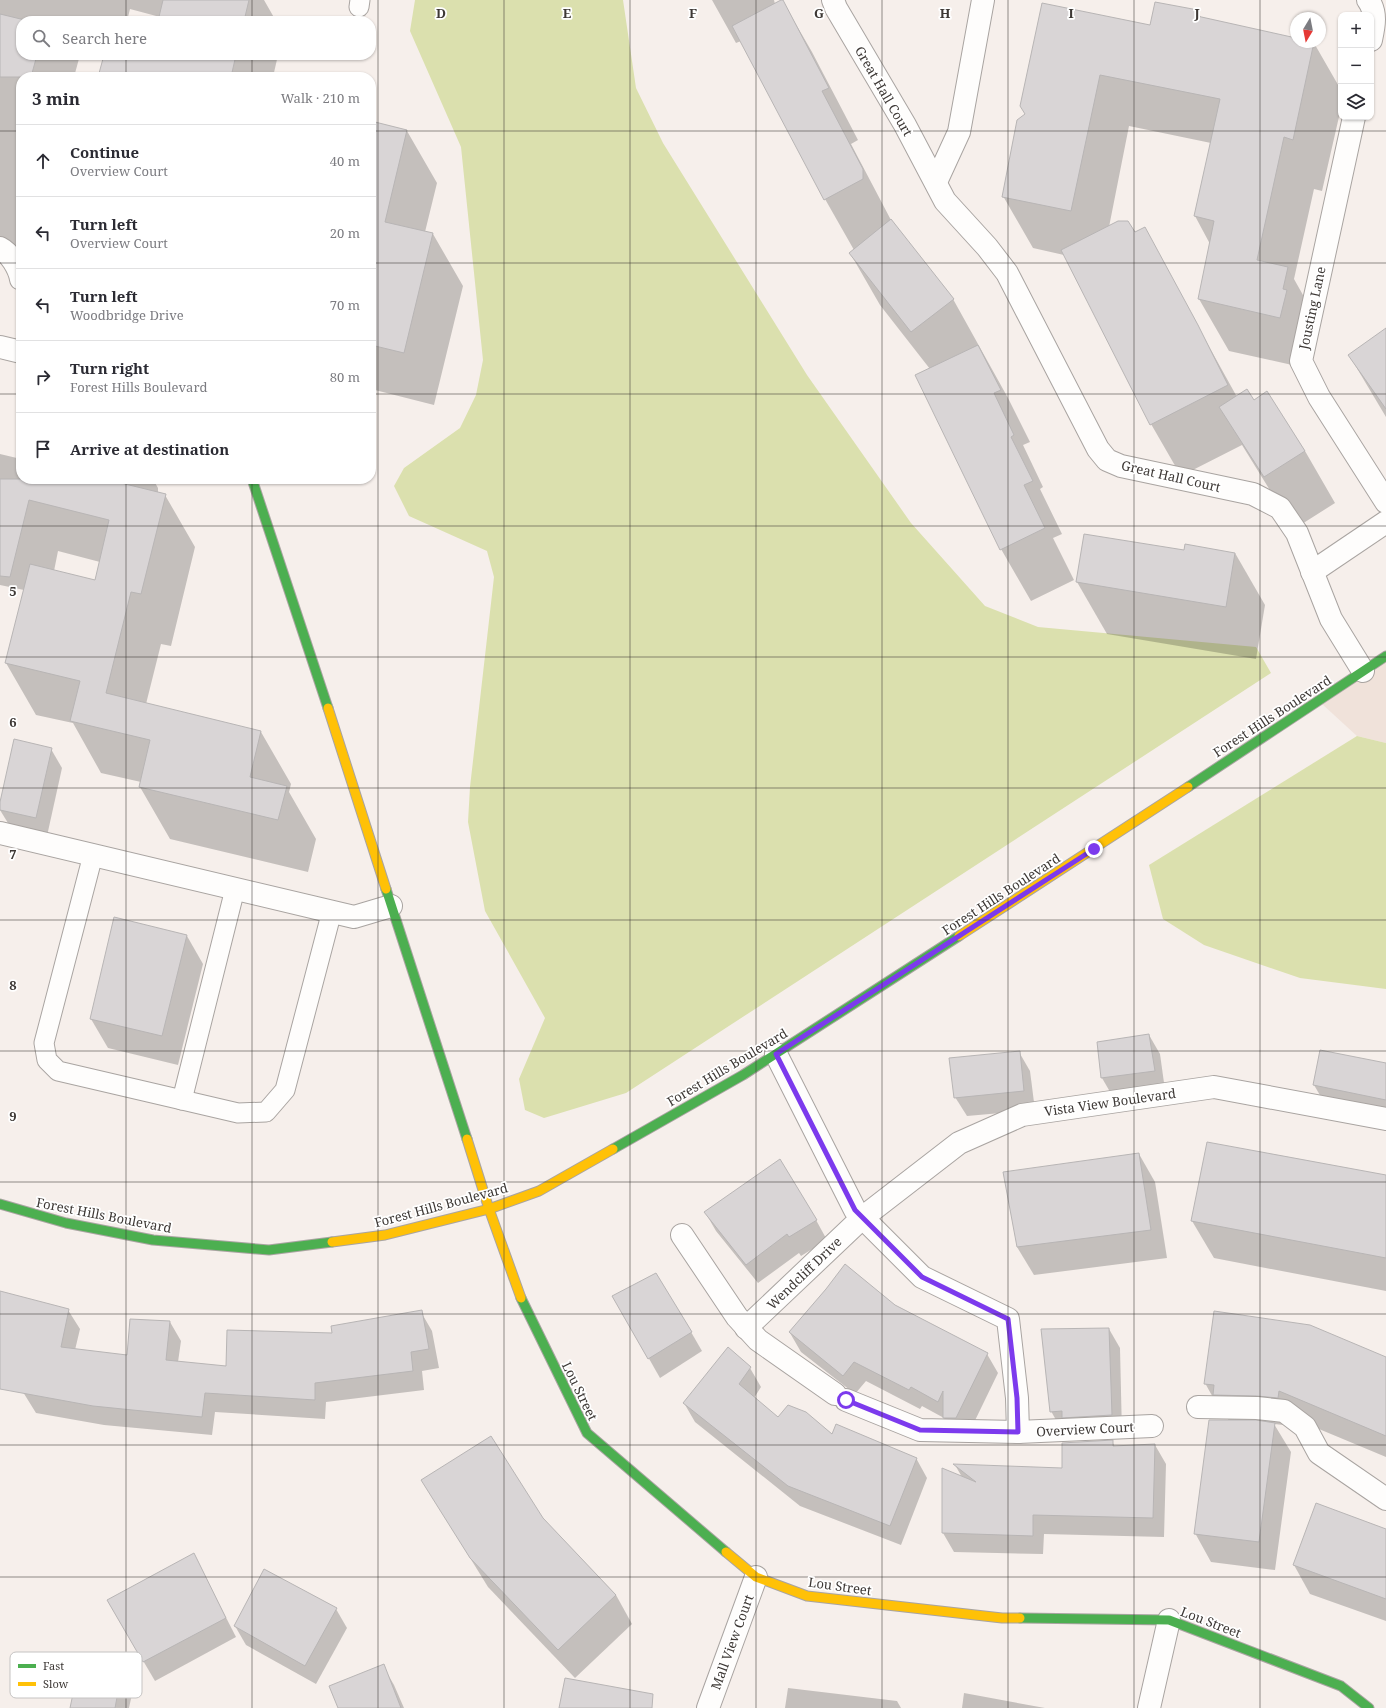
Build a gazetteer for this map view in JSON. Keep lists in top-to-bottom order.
{
  "streets": {
    "street": [
      "Great Hall Court",
      "Jousting Lane",
      "Forest Hills Boulevard",
      "Vista View Boulevard",
      "Wendcliff Drive",
      "Lou Street",
      "Overview Court",
      "Mall View Court"
    ]
  },
  "crossings": [
    ["Great Hall Court", "Forest Hills Boulevard"],
    ["Forest Hills Boulevard", "Lou Street"],
    ["Vista View Boulevard", "Wendcliff Drive"],
    ["Vista View Boulevard", "Overview Court"],
    ["Wendcliff Drive", "Overview Court"],
    ["Lou Street", "Mall View Court"]
  ],
  "legend": ["Fast", "Slow"],
  "north": "bottom",
  "page": {
    "map_buttons": ["+", "−"],
    "search": "Search here",
    "heading": ["3 min", "Walk · 210 m"],
    "list": [
      ["Continue", "Overview Court", "40 m"],
      ["Turn left", "Overview Court", "20 m"],
      ["Turn left", "Woodbridge Drive", "70 m"],
      ["Turn right", "Forest Hills Boulevard", "80 m"],
      "Arrive at destination"
    ]
  },
  "grid": {
    "columns": [
      "D",
      "E",
      "F",
      "G",
      "H",
      "I",
      "J"
    ],
    "rows": [
      "5",
      "6",
      "7",
      "8",
      "9"
    ]
  }
}
